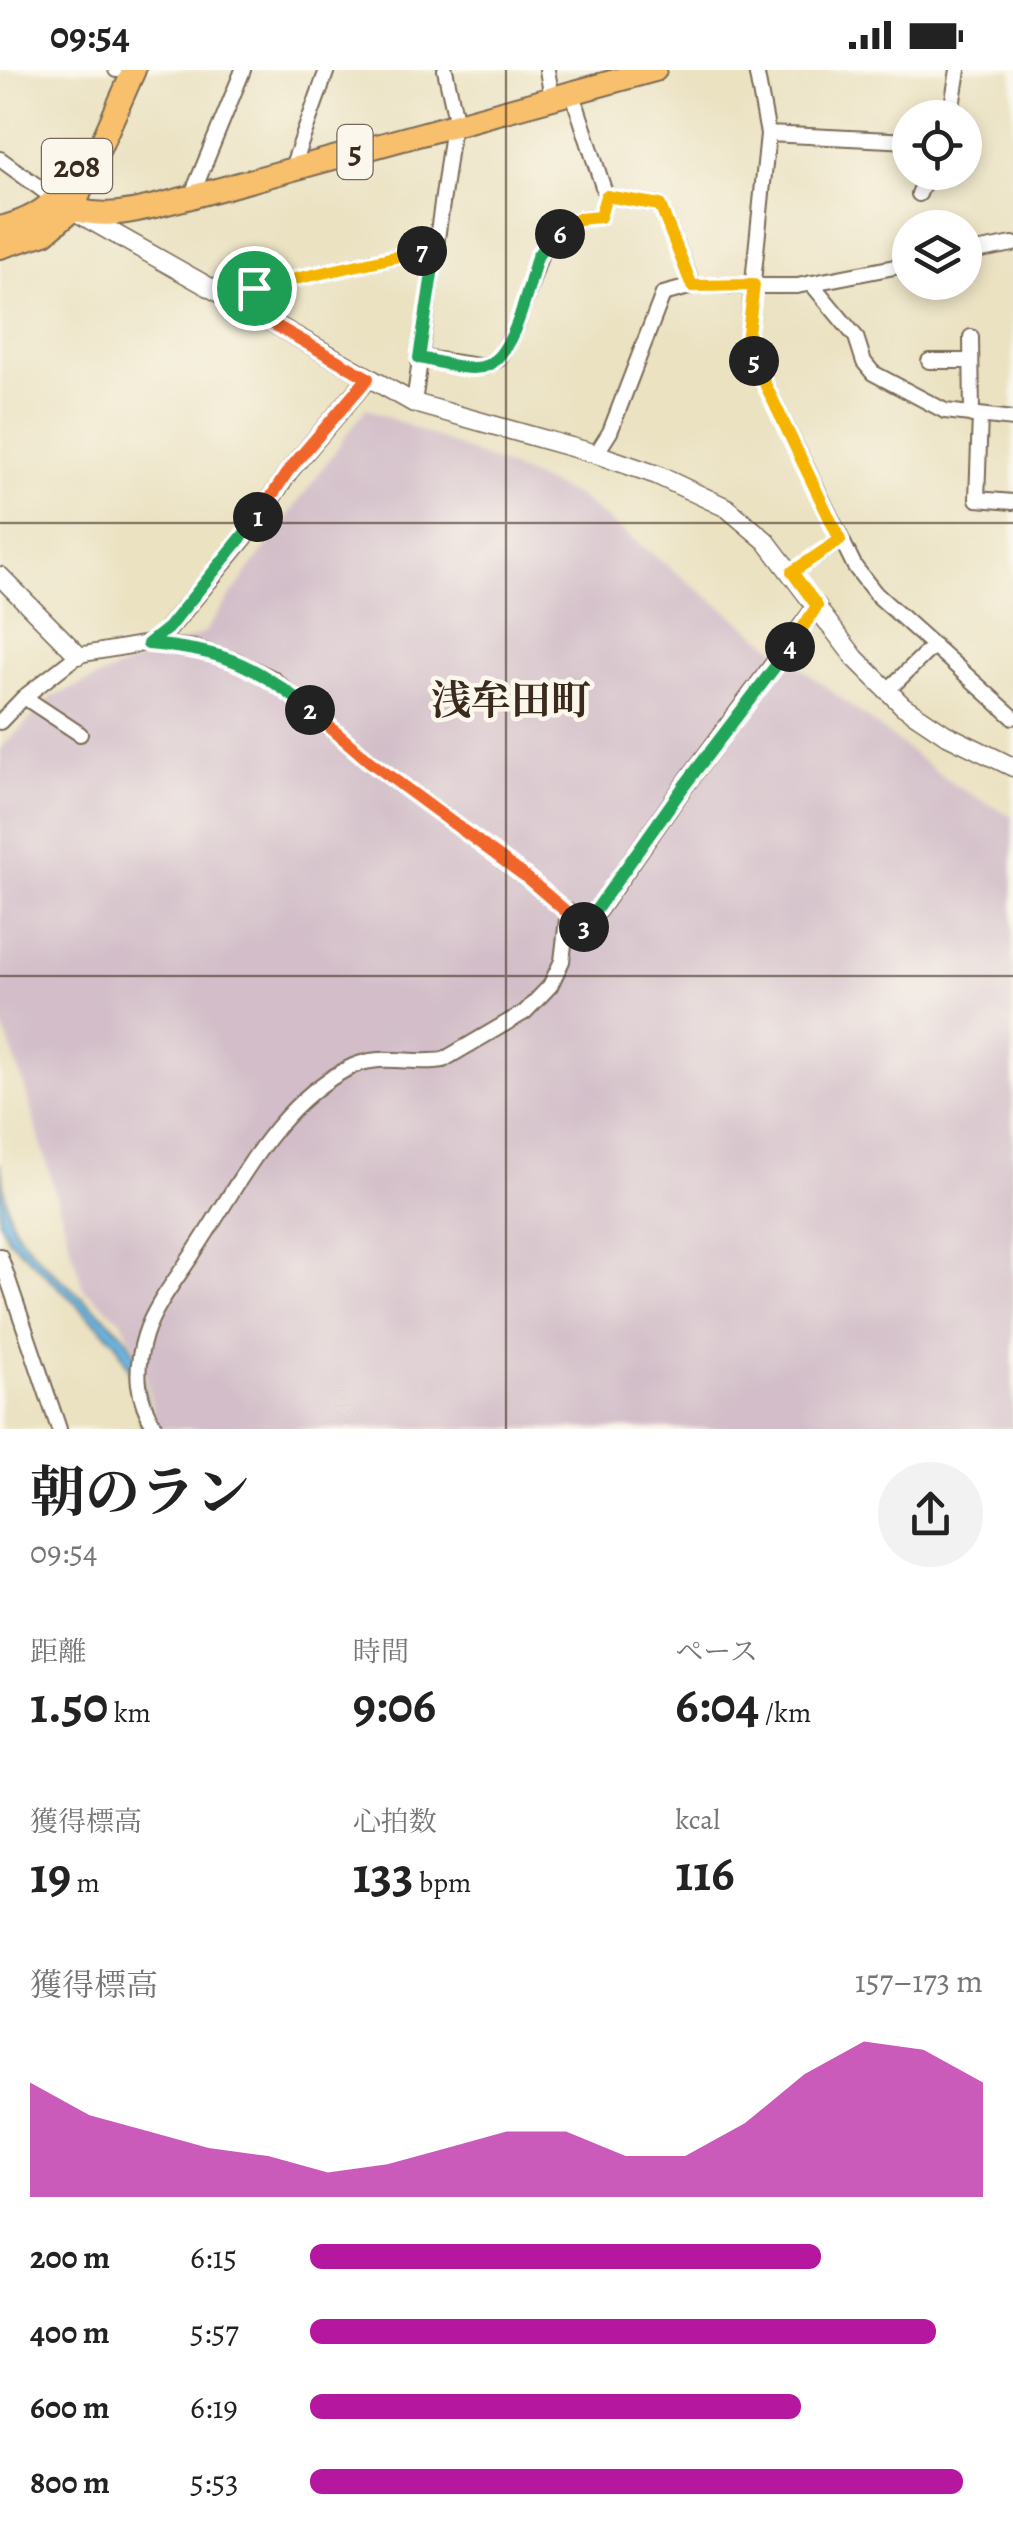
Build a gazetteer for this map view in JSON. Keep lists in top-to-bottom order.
{
  "streets": {
    "main road": ["5", "208"]
  },
  "crossings": [
    ["5", "208"]
  ],
  "districts": ["浅牟田町"],
  "page": {
    "status": "09:54",
    "pins": [
      "6",
      "7",
      "5",
      "1",
      "4",
      "2",
      "3"
    ],
    "heading": ["朝のラン", "09:54"],
    "stats": [
      ["距離", "1.50 km"],
      ["時間", "9:06"],
      ["ペース", "6:04 /km"],
      ["獲得標高", "19 m"],
      ["心拍数", "133 bpm"],
      ["kcal", "116"]
    ],
    "chart": ["獲得標高", "157–173 m"],
    "list": [
      {
        "name": "200 m",
        "note": "6:15"
      },
      {
        "name": "400 m",
        "note": "5:57"
      },
      {
        "name": "600 m",
        "note": "6:19"
      },
      {
        "name": "800 m",
        "note": "5:53"
      }
    ]
  }
}
